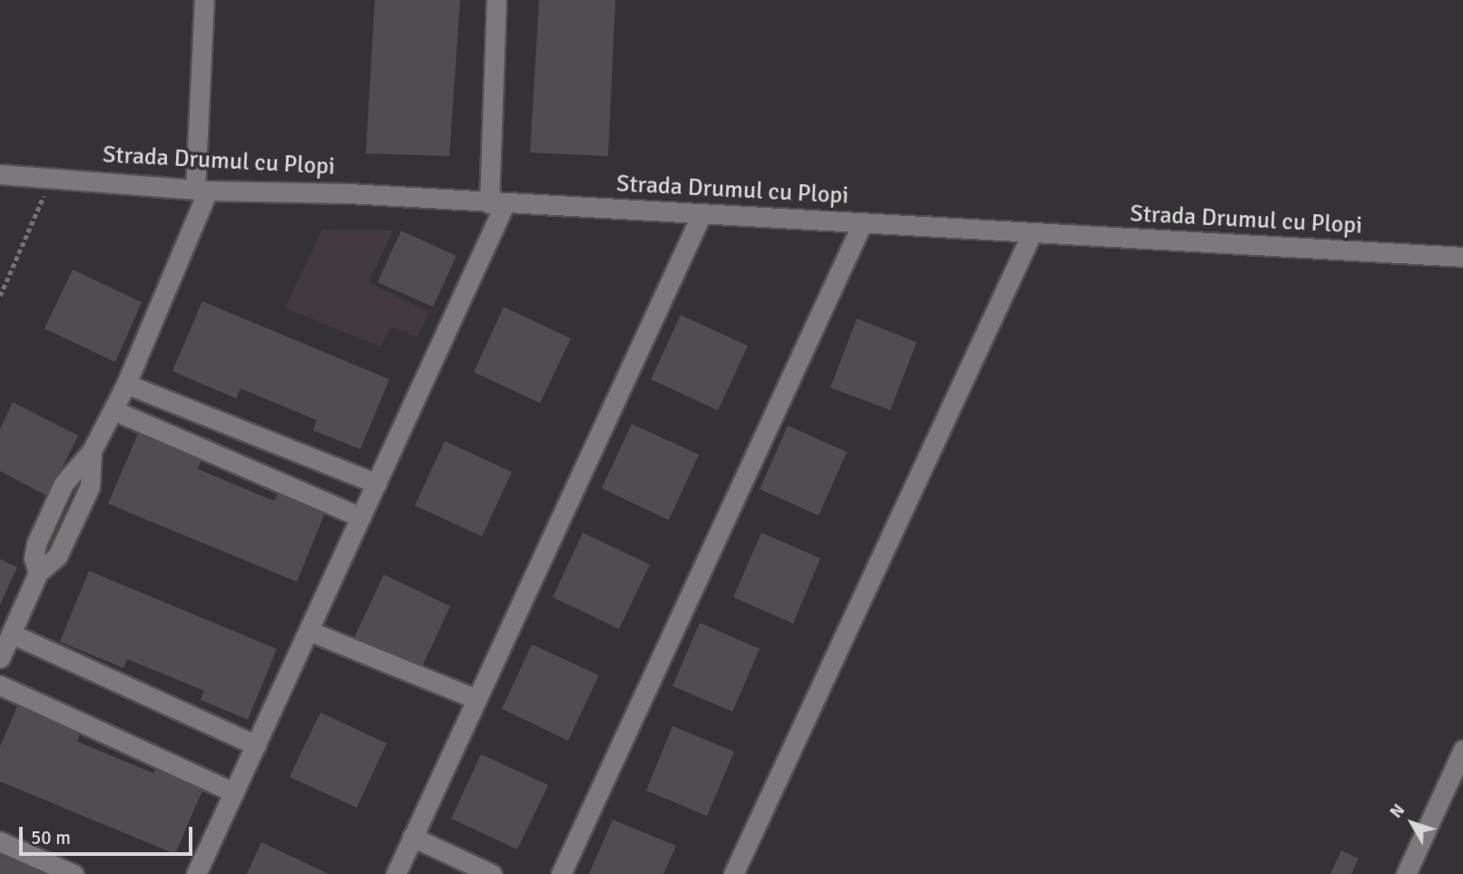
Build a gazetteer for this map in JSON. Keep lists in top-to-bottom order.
{
  "streets": {
    "street": ["Strada Drumul cu Plopi"]
  },
  "scale_bar": "50 m",
  "north": "top left"
}
